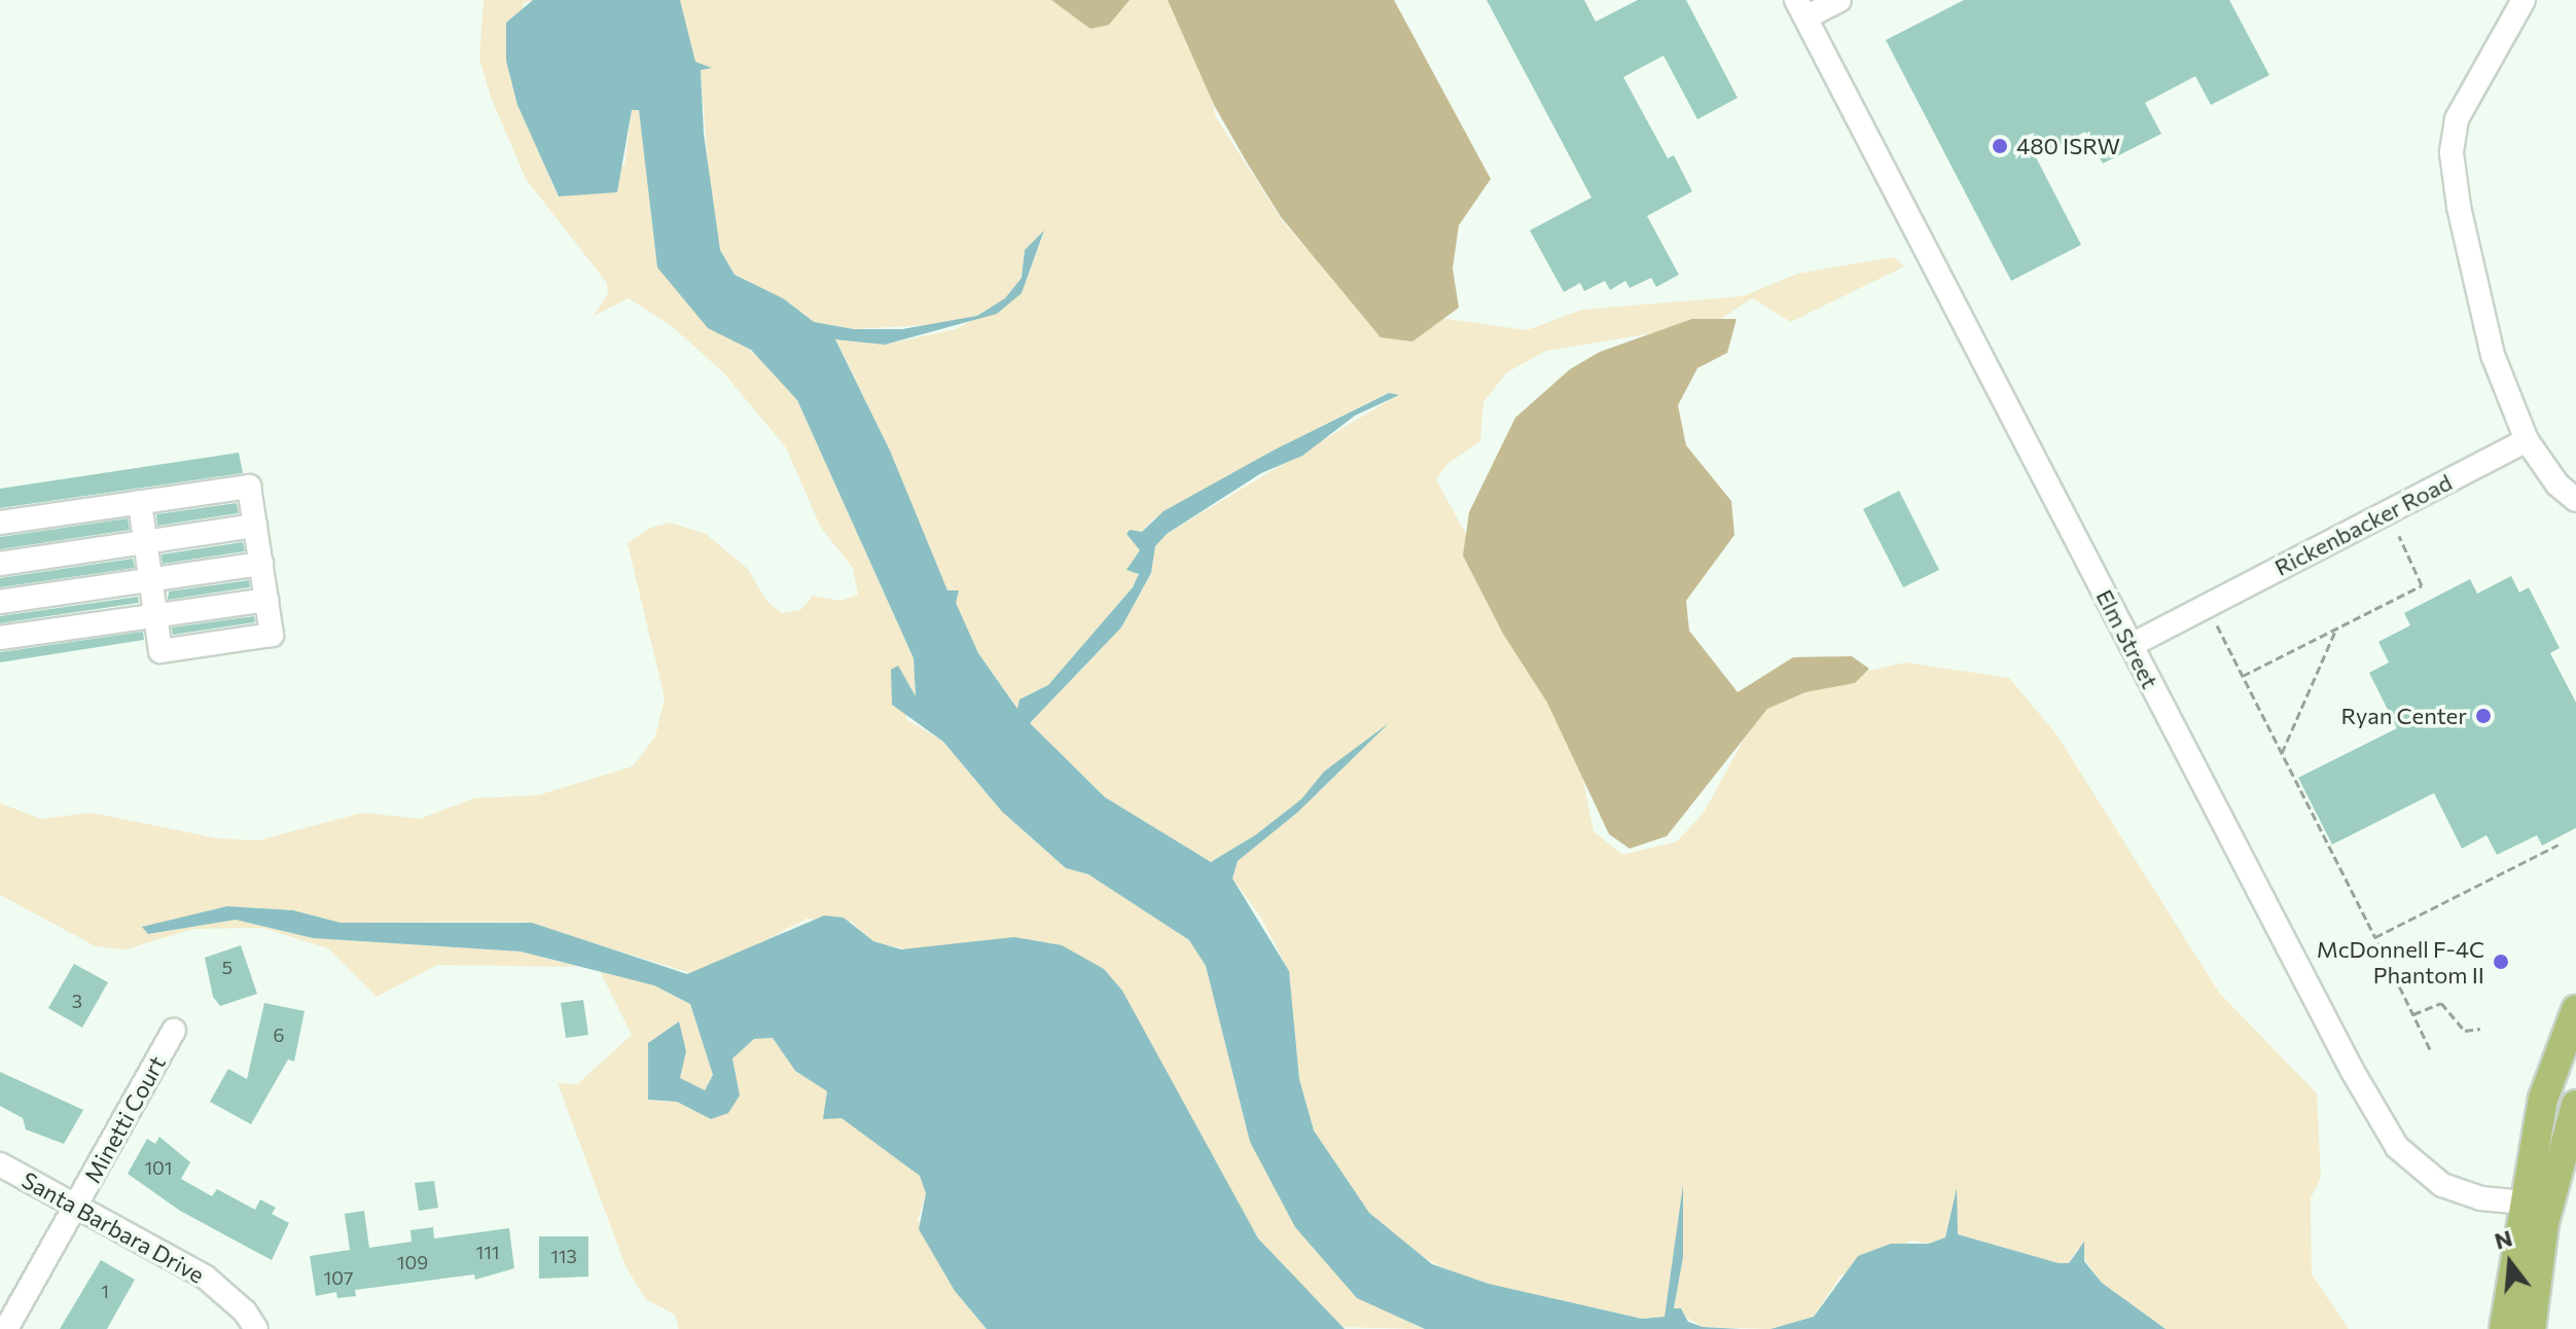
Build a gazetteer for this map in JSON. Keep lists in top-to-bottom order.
{
  "streets": {
    "street": [
      "Rickenbacker Road",
      "Elm Street",
      "Minetti Court",
      "Santa Barbara Drive"
    ]
  },
  "crossings": [
    ["Rickenbacker Road", "Elm Street"],
    ["Minetti Court", "Santa Barbara Drive"]
  ],
  "places": ["480 ISRW", "Ryan Center", "McDonnell F-4C Phantom II"],
  "house_numbers": [
    "5",
    "3",
    "6",
    "101",
    "111",
    "113",
    "109",
    "107",
    "1"
  ],
  "north": "top"
}
